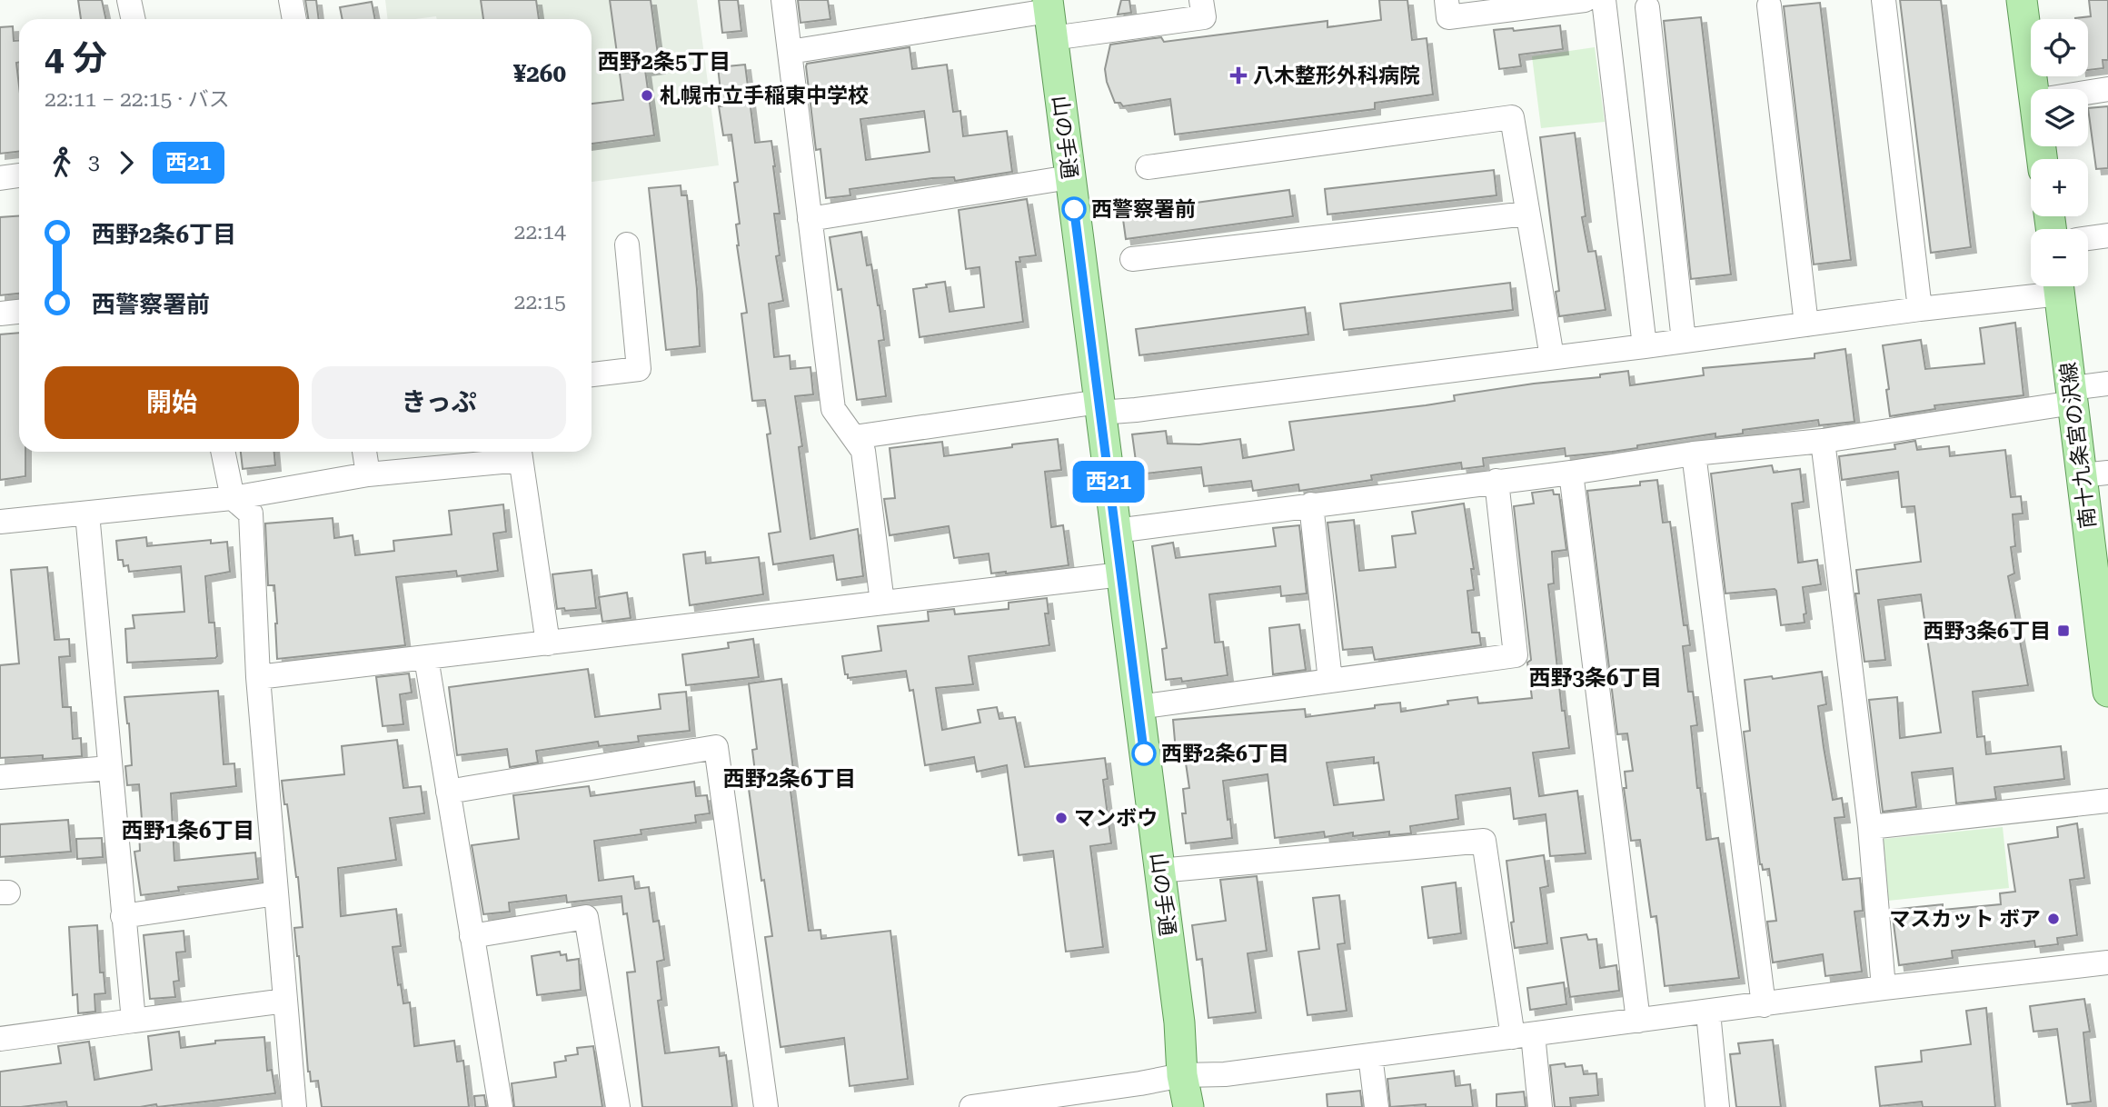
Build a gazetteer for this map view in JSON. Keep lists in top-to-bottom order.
{
  "streets": {
    "main road": ["山の手通", "南十九条宮の沢線"]
  },
  "districts": [
    "西野2条5丁目",
    "西野3条6丁目",
    "西野2条6丁目",
    "西野1条6丁目"
  ],
  "places": {
    "health": ["八木整形外科病院"],
    "other": [
      "札幌市立手稲東中学校",
      "西警察署前",
      "西野2条6丁目",
      "マンボウ",
      "マスカット ボア"
    ],
    "transit": ["西野3条6丁目"]
  },
  "lines": ["bus line 西21"],
  "page": {
    "on_map": "西21",
    "map_buttons": ["+", "−"],
    "heading": ["4 分", "22:11 – 22:15 · バス", "¥260"],
    "legs": ["3", "西21"],
    "list": [
      {
        "name": "西野2条6丁目",
        "value": "22:14"
      },
      {
        "name": "西警察署前",
        "value": "22:15"
      }
    ],
    "buttons": ["開始", "きっぷ"]
  }
}
